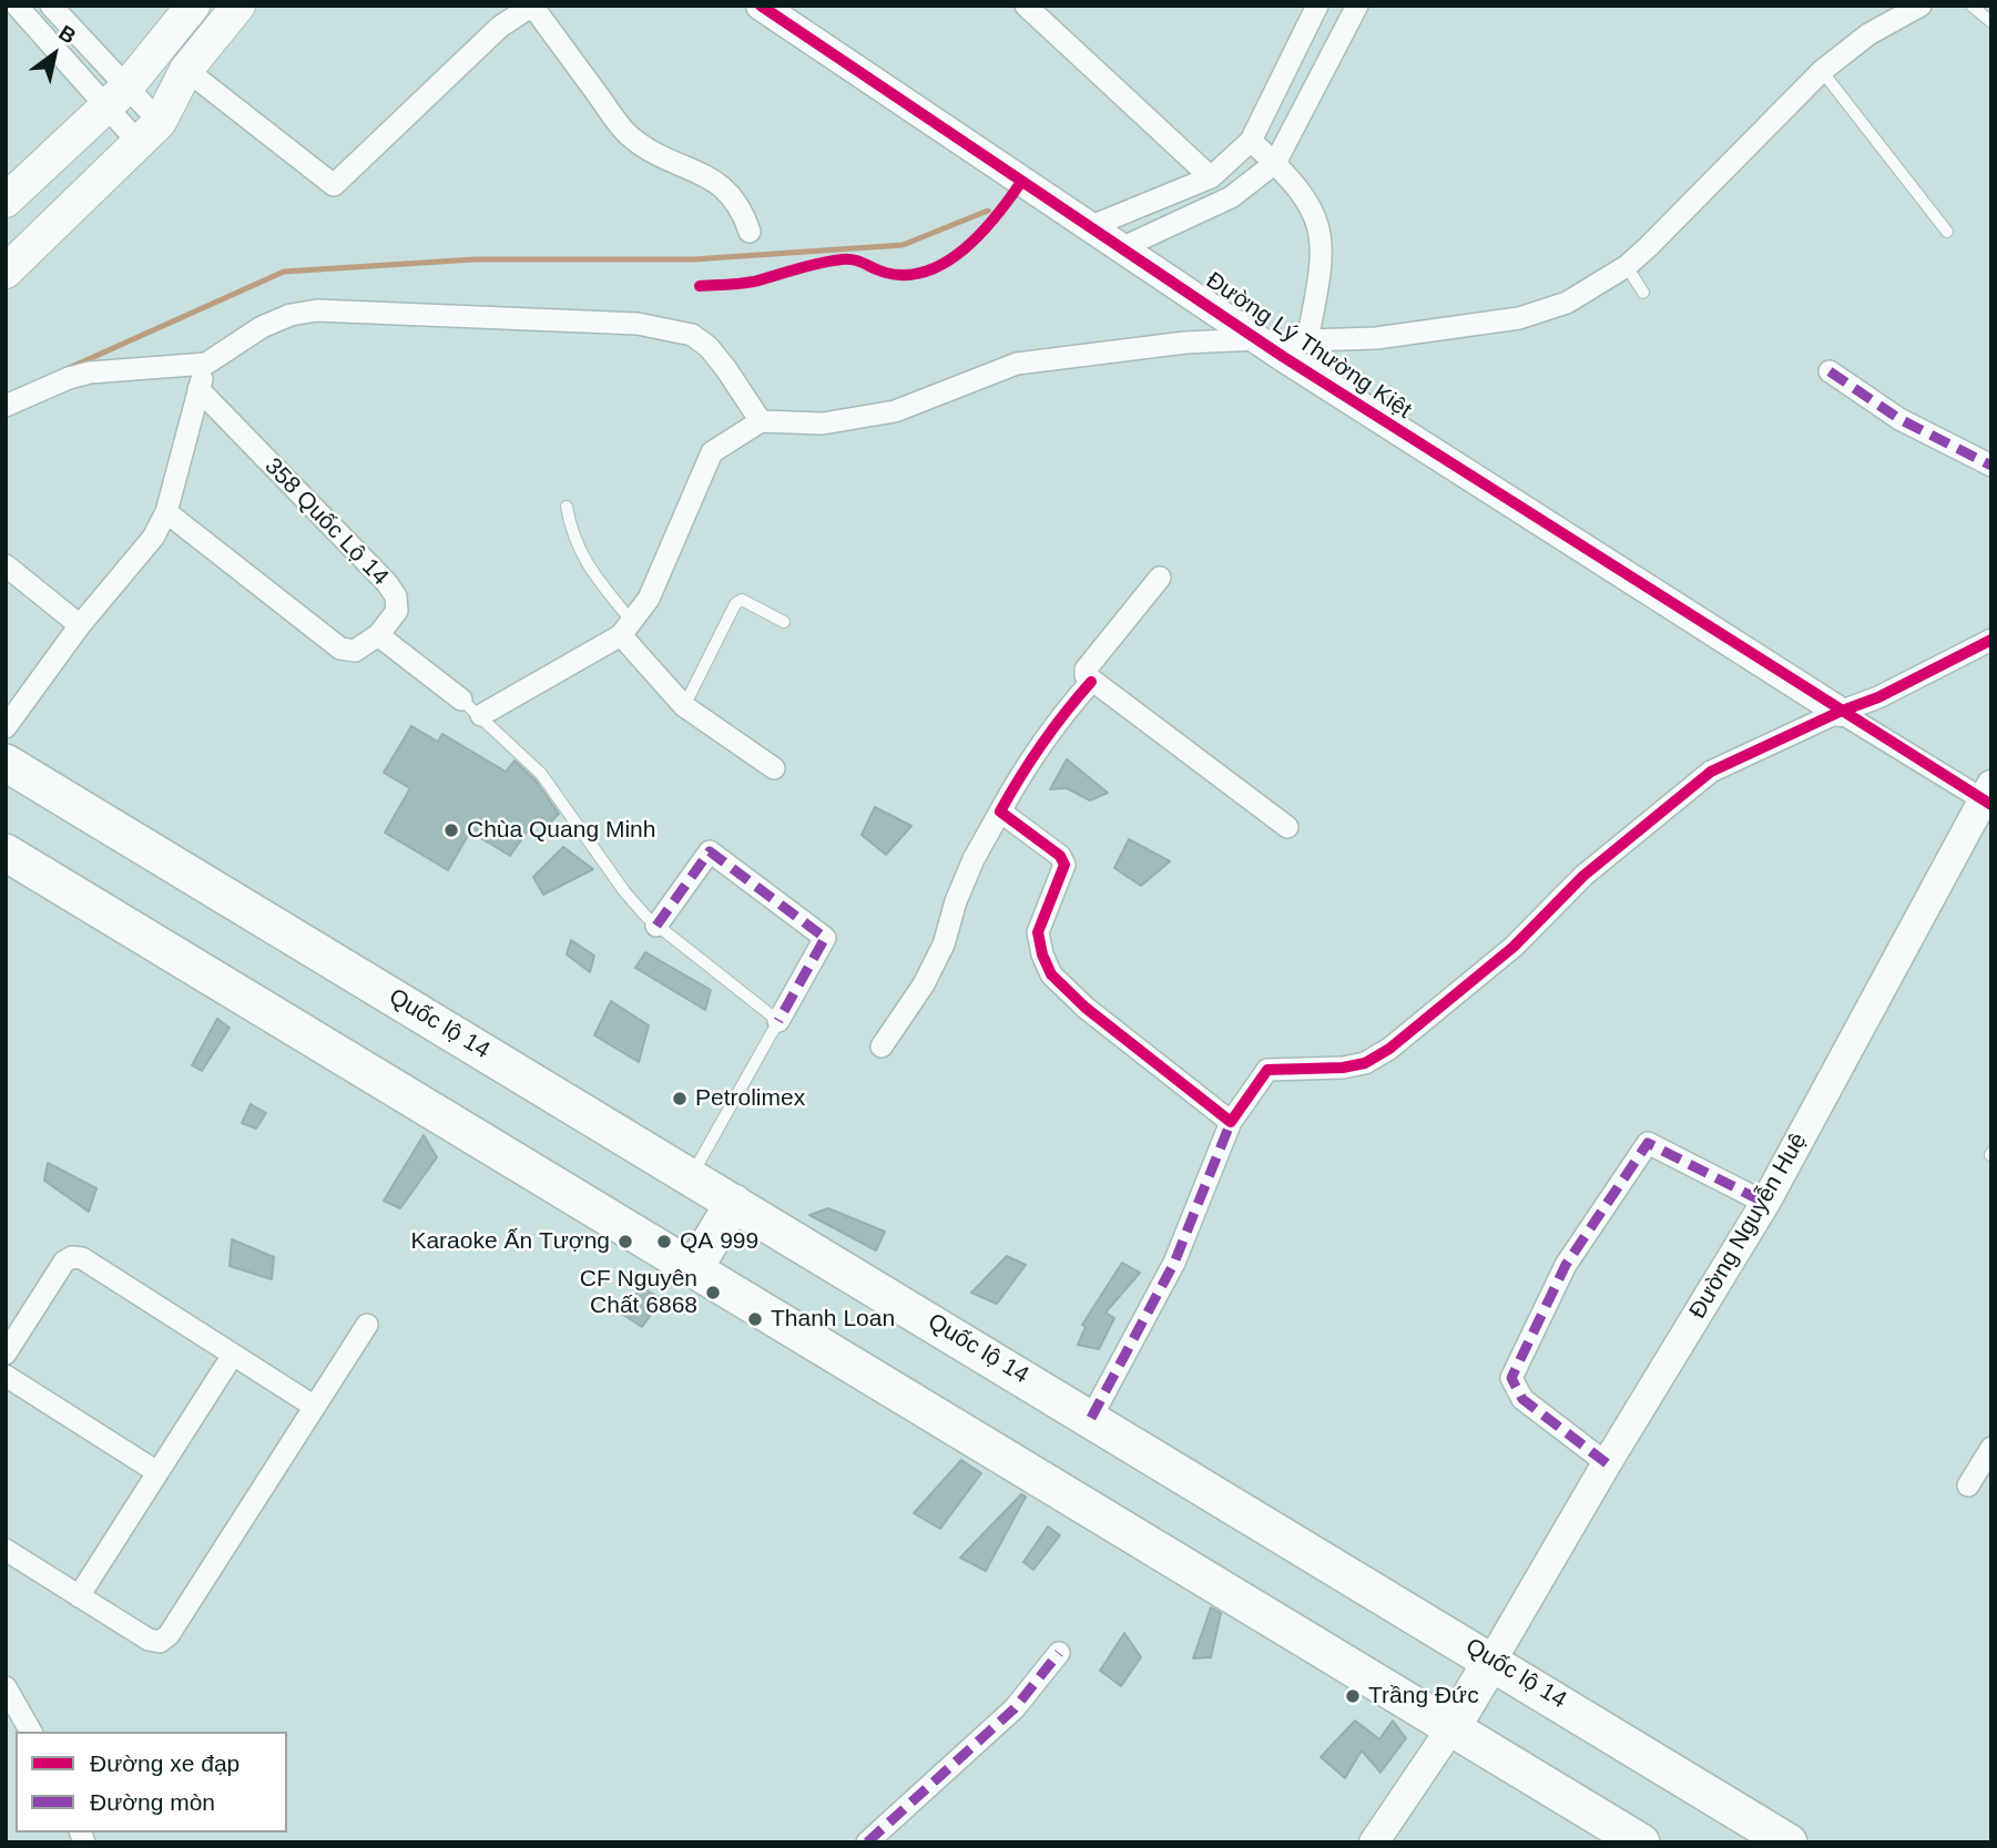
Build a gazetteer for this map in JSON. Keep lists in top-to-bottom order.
{
  "streets": {
    "highway": ["Quốc lộ 14"],
    "street": ["Đường Lý Thường Kiệt", "358 Quốc Lộ 14", "Đường Nguyễn Huệ"]
  },
  "crossings": [
    ["Quốc lộ 14", "Đường Nguyễn Huệ"]
  ],
  "places": [
    "Chùa Quang Minh",
    "Petrolimex",
    "Karaoke Ấn Tượng",
    "QA 999",
    "CF Nguyên Chất 6868",
    "Thanh Loan",
    "Trầng Đức"
  ],
  "legend": ["Đường xe đạp", "Đường mòn"],
  "north": "top right"
}
